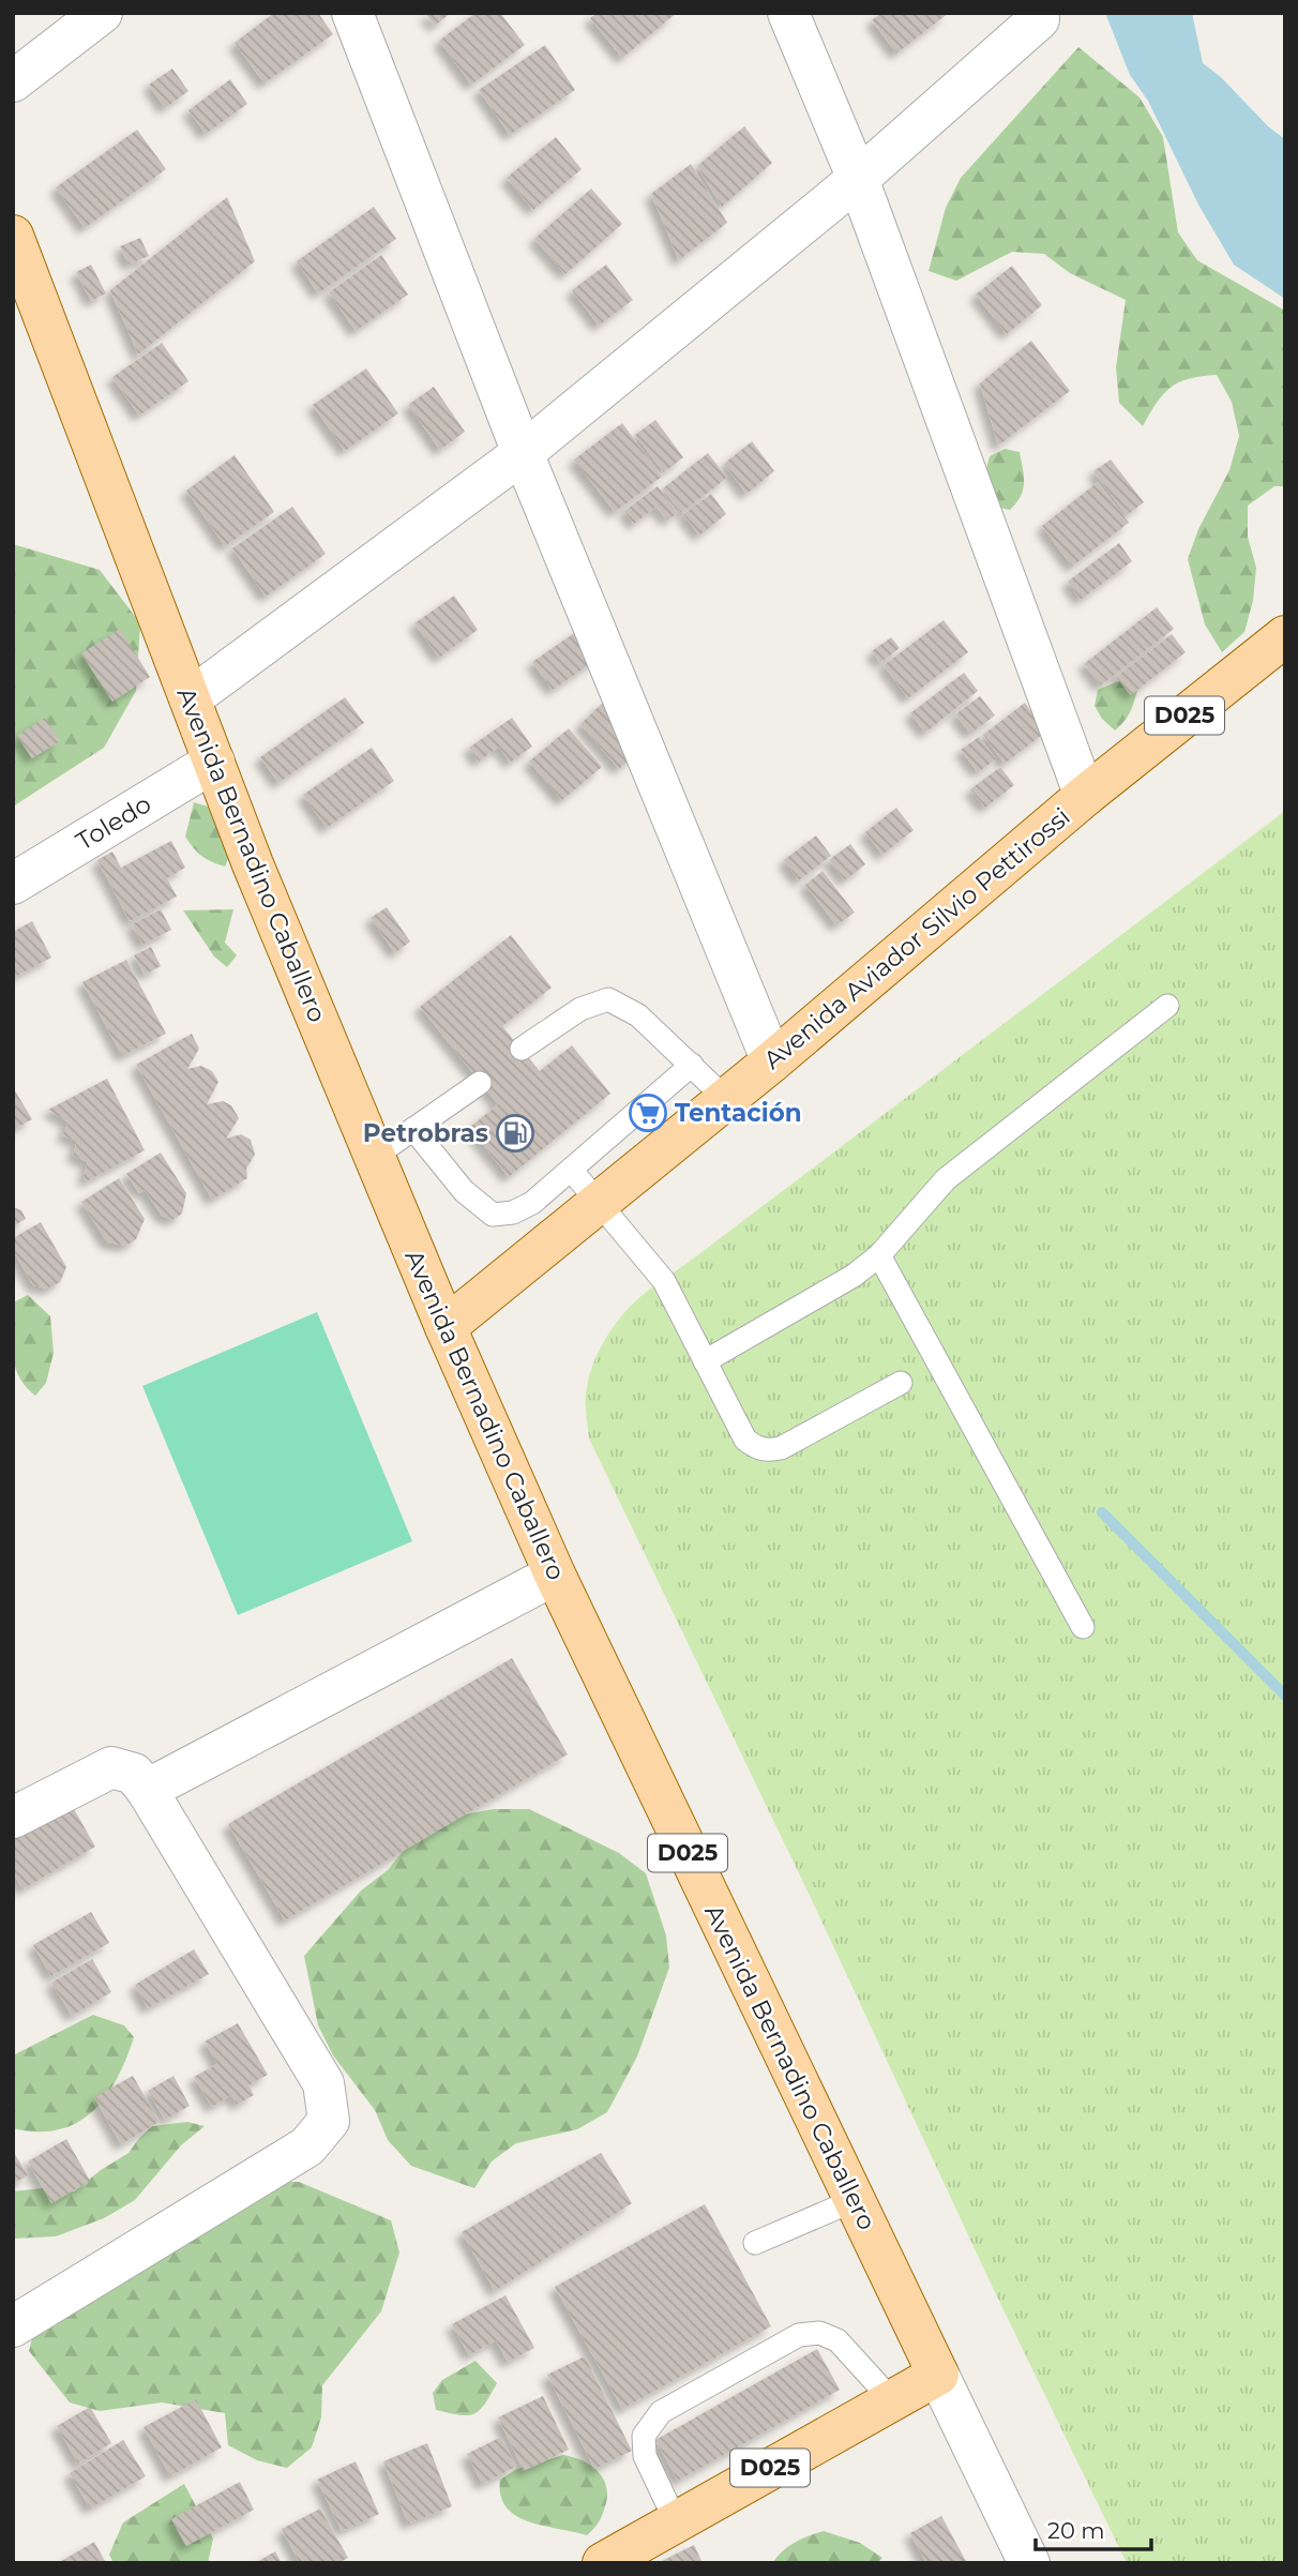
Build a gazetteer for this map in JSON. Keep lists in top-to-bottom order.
{
  "streets": {
    "main road": ["D025", "Avenida Bernadino Caballero", "Avenida Aviador Silvio Pettirossi"],
    "street": ["Toledo"]
  },
  "crossings": [
    ["D025", "Avenida Bernadino Caballero"],
    ["Toledo", "Avenida Bernadino Caballero"],
    ["Avenida Bernadino Caballero", "Avenida Aviador Silvio Pettirossi"]
  ],
  "places": {
    "supermarket": ["Tentación"],
    "fuel station": ["Petrobras"]
  },
  "scale_bar": "20 m"
}
